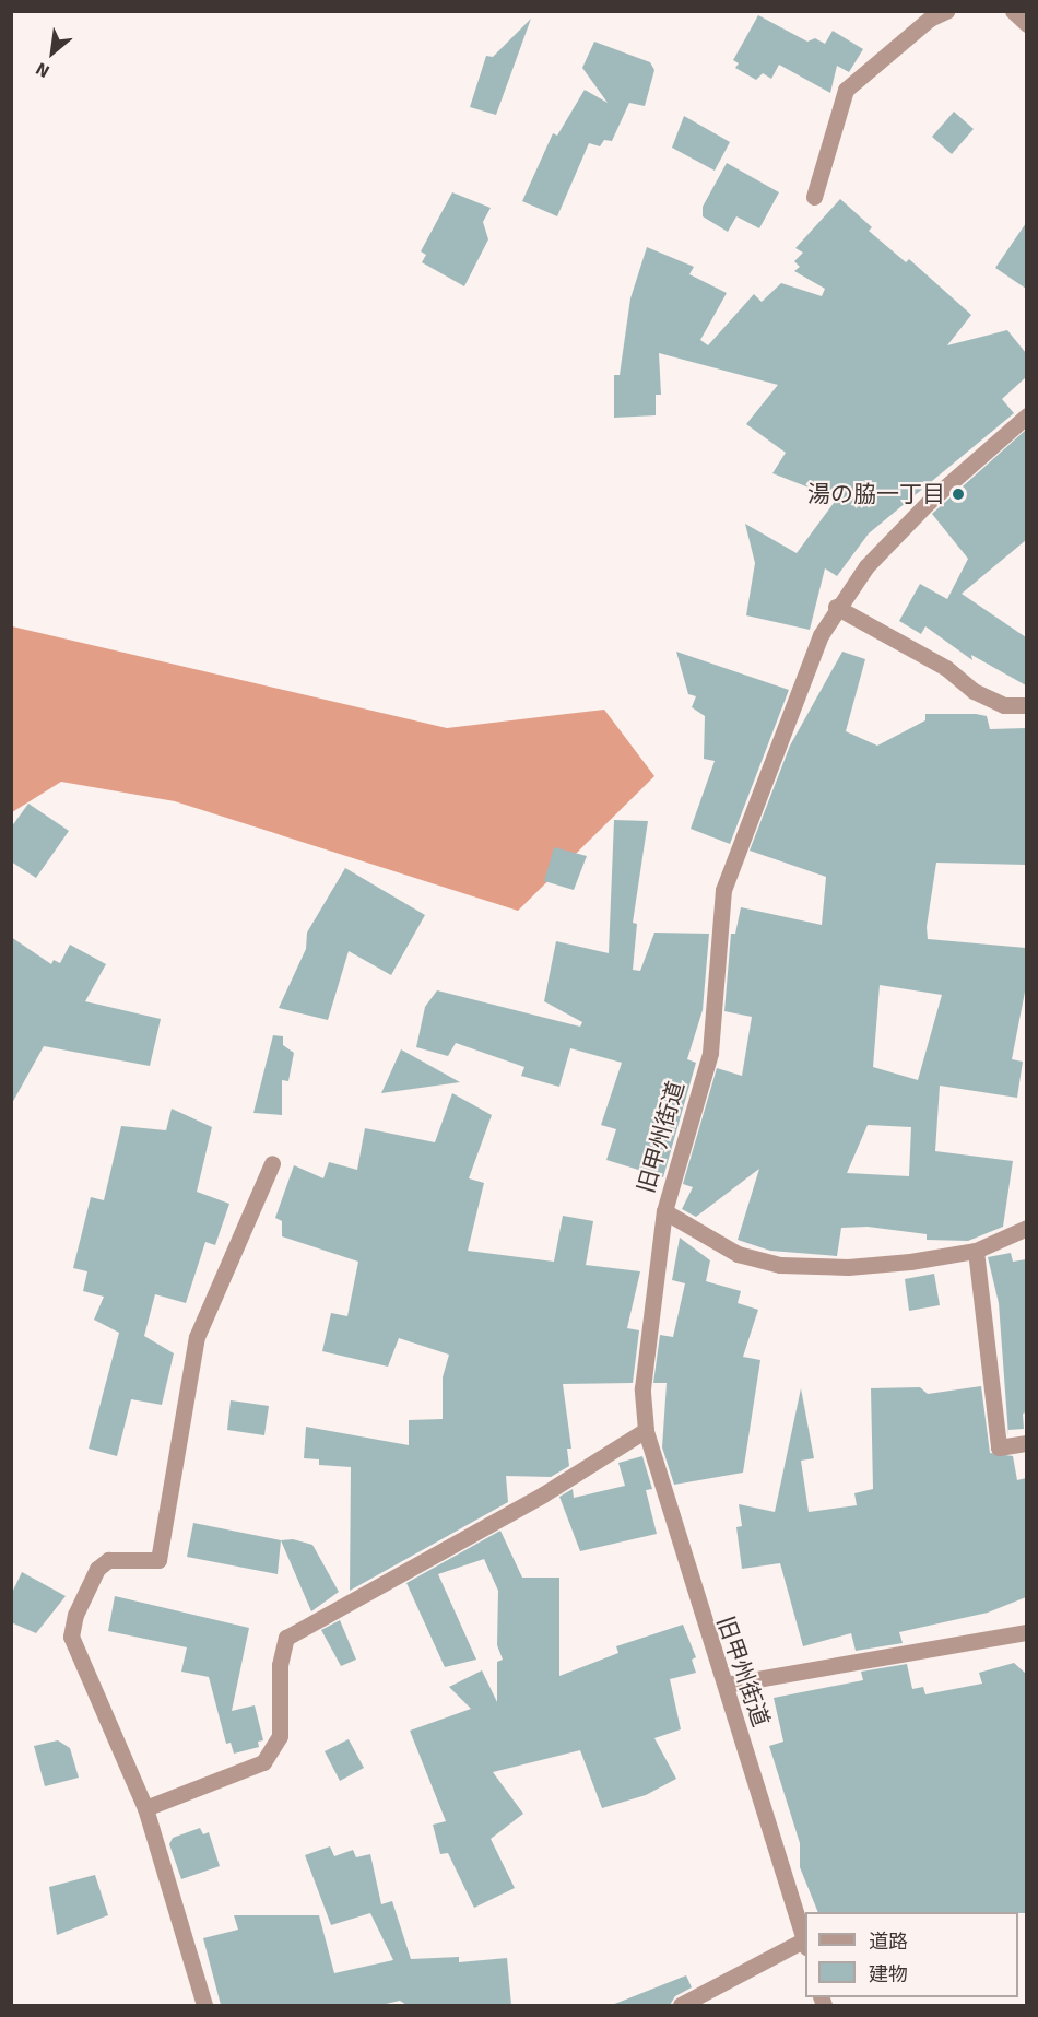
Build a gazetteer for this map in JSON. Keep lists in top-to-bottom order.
{
  "streets": {
    "street": ["旧甲州街道"]
  },
  "places": ["湯の脇一丁目"],
  "legend": ["道路", "建物"],
  "north": "bottom left"
}
